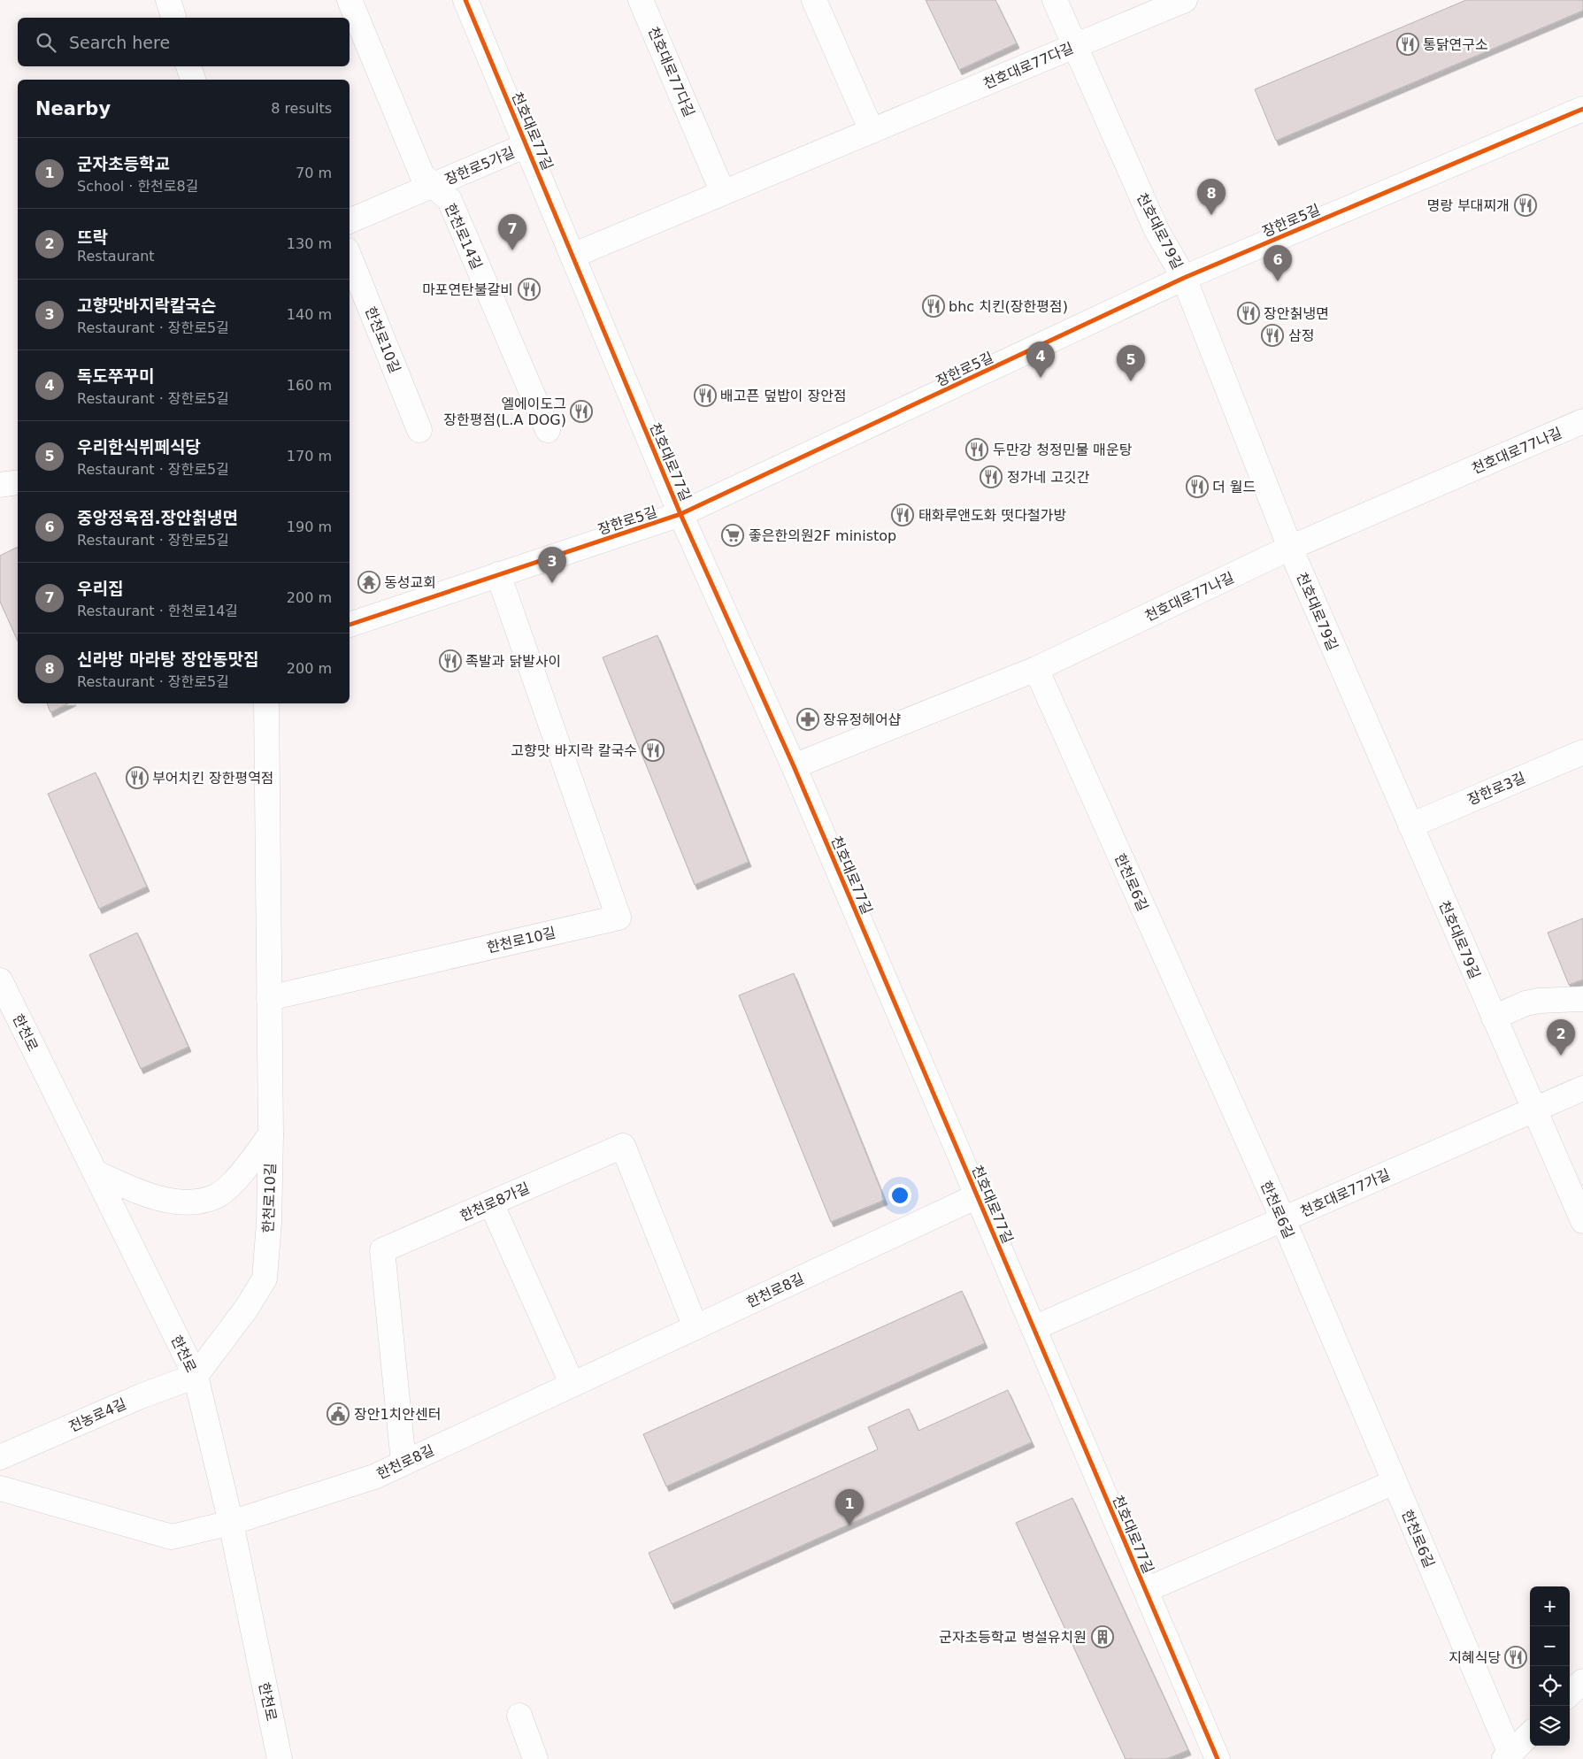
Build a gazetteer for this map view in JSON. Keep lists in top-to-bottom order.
{
  "streets": {
    "street": [
      "천호대로77다길",
      "천호대로77길",
      "장한로5가길",
      "장한로5길",
      "천호대로79길",
      "한천로14길",
      "한천로10길",
      "천호대로77나길",
      "장한로3길",
      "한천로6길",
      "한천로",
      "천호대로77가길",
      "한천로8가길",
      "한천로8길",
      "전농로4길"
    ]
  },
  "crossings": [
    ["천호대로77다길", "천호대로77길"],
    ["천호대로77다길", "천호대로79길"],
    ["천호대로77길", "장한로5가길"],
    ["천호대로77길", "장한로5길"],
    ["천호대로77길", "천호대로77나길"],
    ["천호대로77길", "한천로6길"],
    ["천호대로77길", "천호대로77가길"],
    ["천호대로77길", "한천로8길"],
    ["장한로5가길", "한천로14길"],
    ["장한로5길", "천호대로79길"],
    ["장한로5길", "한천로10길"],
    ["천호대로79길", "천호대로77나길"],
    ["천호대로79길", "장한로3길"],
    ["천호대로79길", "천호대로77가길"],
    ["한천로10길", "한천로"],
    ["한천로10길", "전농로4길"],
    ["천호대로77나길", "한천로6길"],
    ["한천로6길", "천호대로77가길"],
    ["한천로", "한천로8길"],
    ["한천로", "전농로4길"],
    ["한천로8가길", "한천로8길"]
  ],
  "places": {
    "restaurant": [
      "통닭연구소",
      "명랑 부대찌개",
      "마포연탄불갈비",
      "bhc 치킨(장한평점)",
      "장안칡냉면",
      "삼정",
      "배고픈 덮밥이 장안점",
      "엘에이도그 장한평점(L.A DOG)",
      "두만강 청정민물 매운탕",
      "정가네 고깃간",
      "더 월드",
      "태화루앤도화 떳다철가방",
      "족발과 닭발사이",
      "고향맛 바지락 칼국수",
      "부어치킨 장한평역점",
      "지혜식당"
    ],
    "supermarket": ["좋은한의원2F ministop"],
    "temple": ["동성교회"],
    "pharmacy": ["장유정헤어샵"],
    "public building": ["장안1치안센터"],
    "building": ["군자초등학교 병설유치원"]
  },
  "page": {
    "search": "Search here",
    "heading": ["Nearby", "8 results"],
    "list": [
      {
        "mark": "1",
        "name": "군자초등학교",
        "note": "School · 한천로8길",
        "value": "70 m"
      },
      {
        "mark": "2",
        "name": "뜨락",
        "note": "Restaurant",
        "value": "130 m"
      },
      {
        "mark": "3",
        "name": "고향맛바지락칼국슨",
        "note": "Restaurant · 장한로5길",
        "value": "140 m"
      },
      {
        "mark": "4",
        "name": "독도쭈꾸미",
        "note": "Restaurant · 장한로5길",
        "value": "160 m"
      },
      {
        "mark": "5",
        "name": "우리한식뷔페식당",
        "note": "Restaurant · 장한로5길",
        "value": "170 m"
      },
      {
        "mark": "6",
        "name": "중앙정육점.장안칡냉면",
        "note": "Restaurant · 장한로5길",
        "value": "190 m"
      },
      {
        "mark": "7",
        "name": "우리집",
        "note": "Restaurant · 한천로14길",
        "value": "200 m"
      },
      {
        "mark": "8",
        "name": "신라방 마라탕 장안동맛집",
        "note": "Restaurant · 장한로5길",
        "value": "200 m"
      }
    ],
    "pins": [
      "8",
      "7",
      "6",
      "4",
      "5",
      "3",
      "2",
      "1"
    ],
    "map_buttons": ["+", "−"]
  }
}
